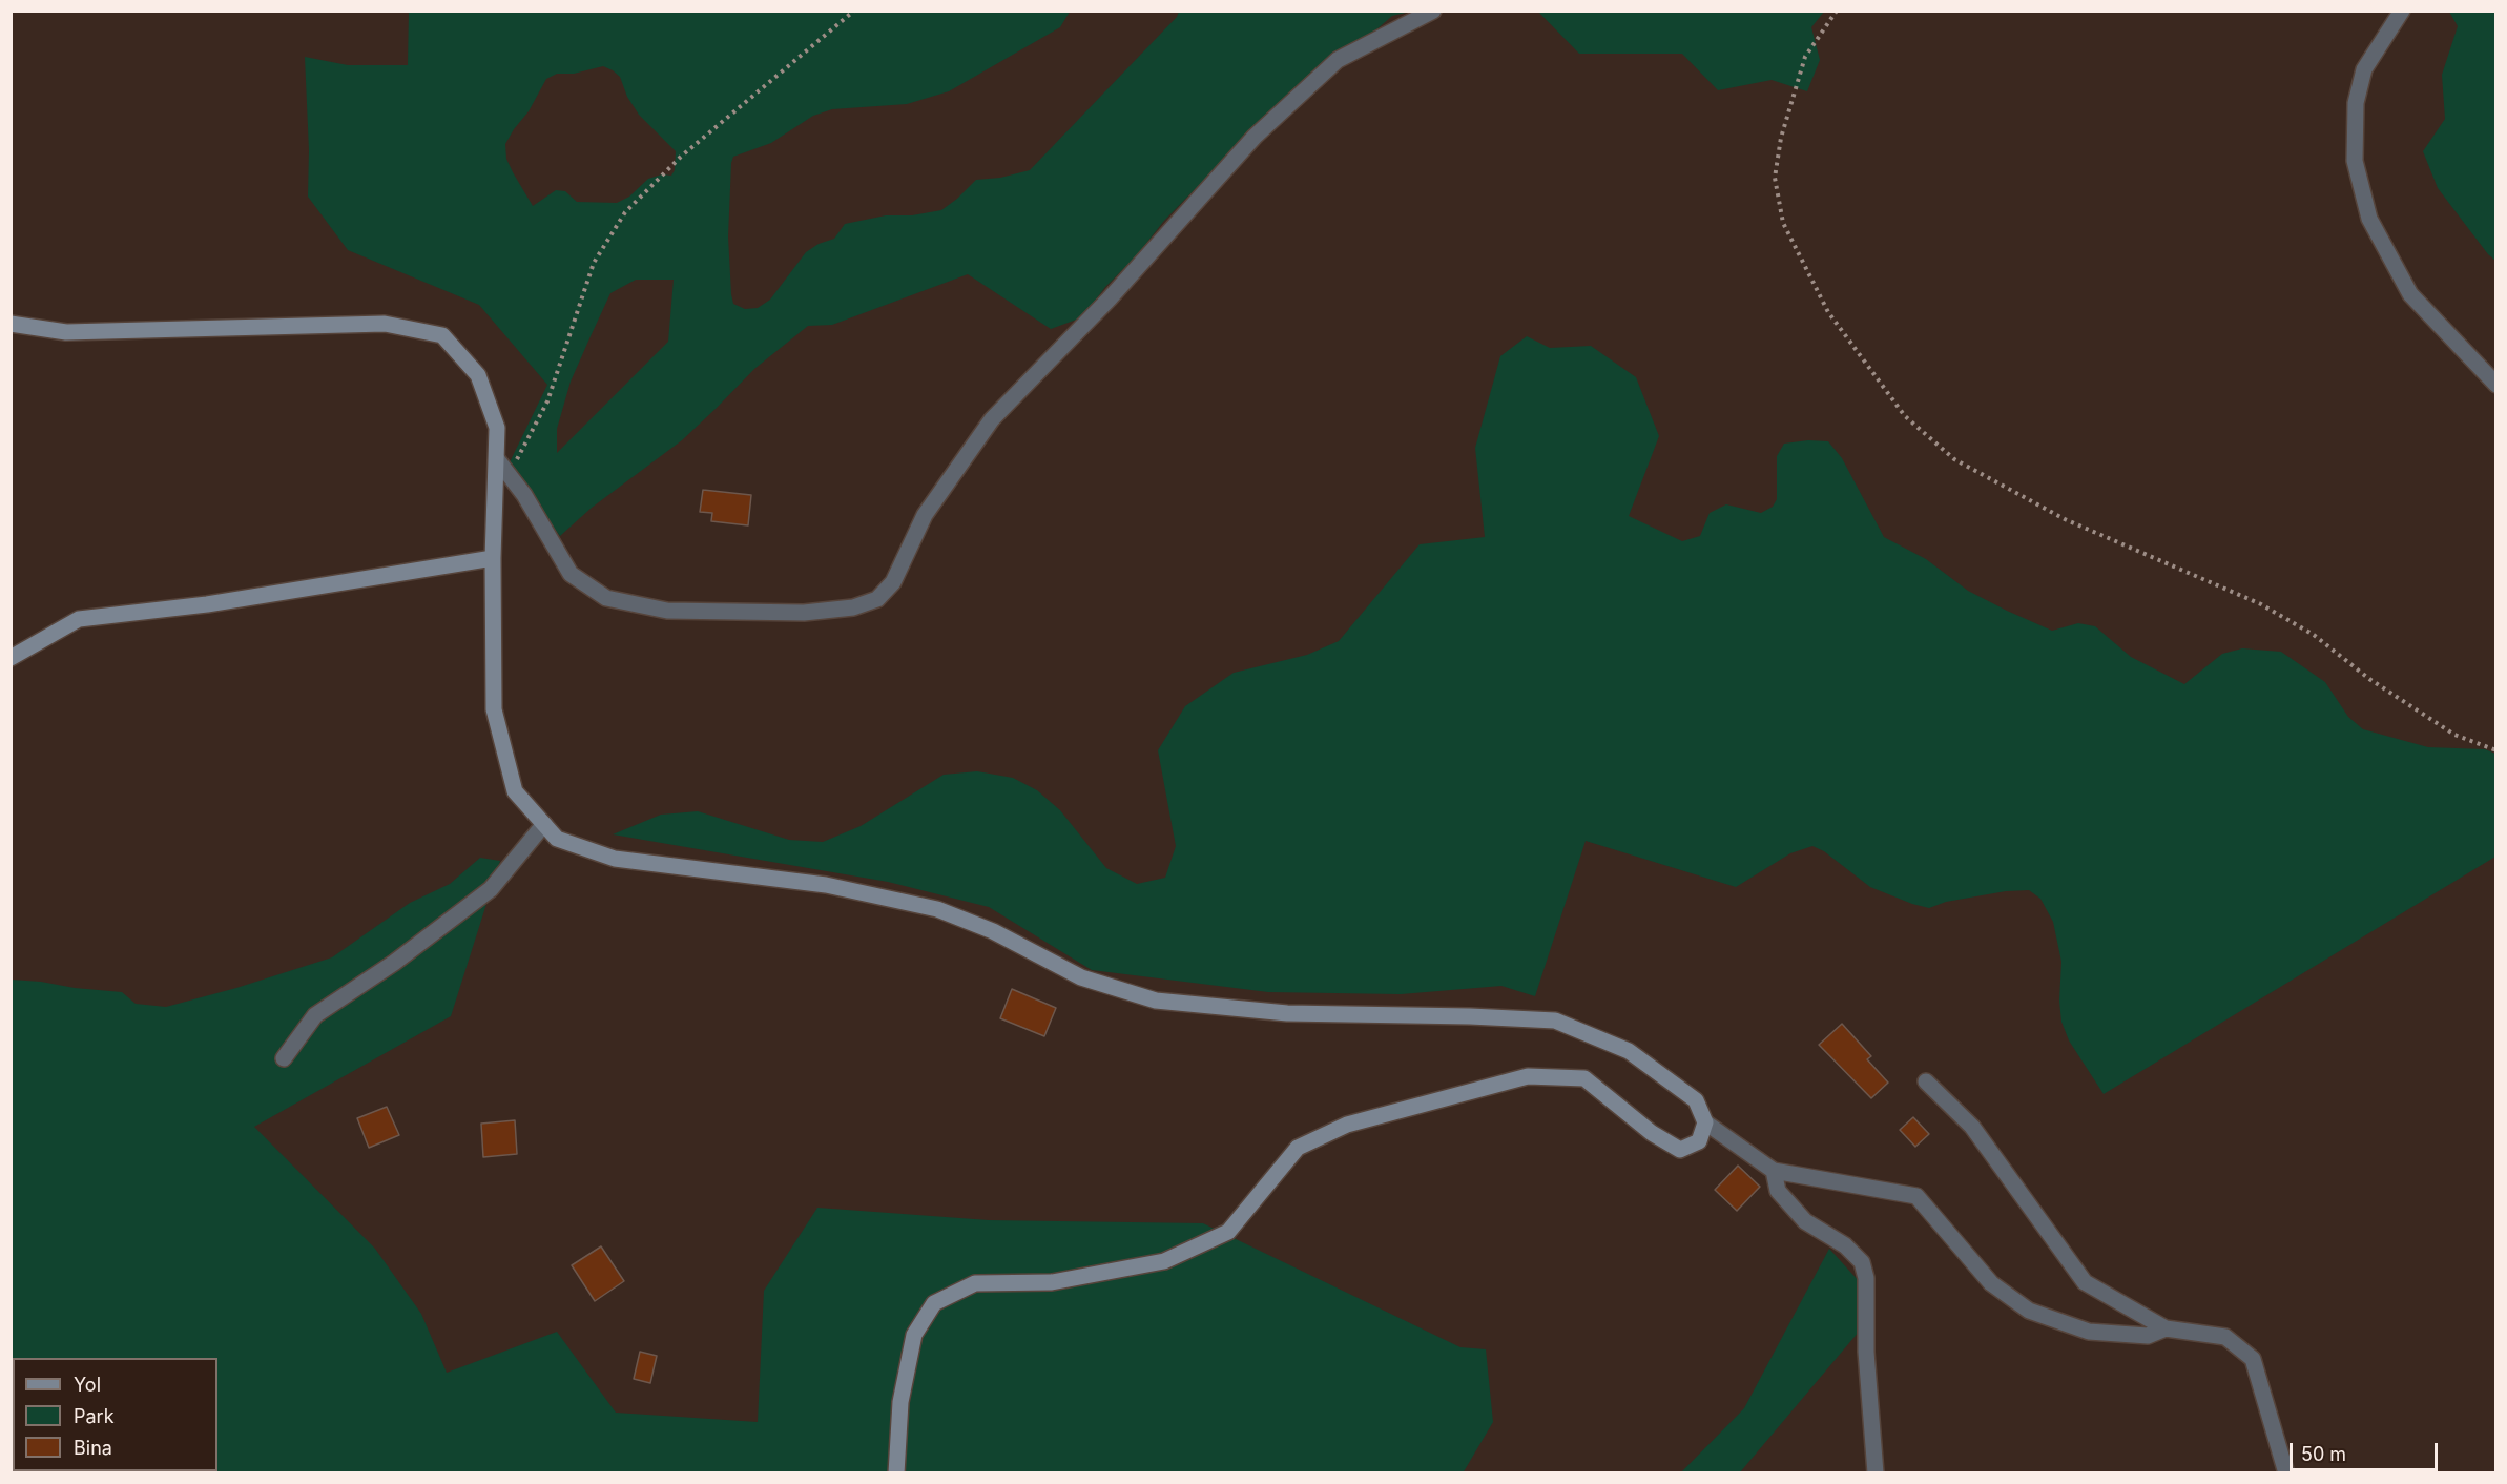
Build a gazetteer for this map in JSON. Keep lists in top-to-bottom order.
{
  "legend": ["Yol", "Park", "Bina"],
  "scale_bar": "50 m"
}
